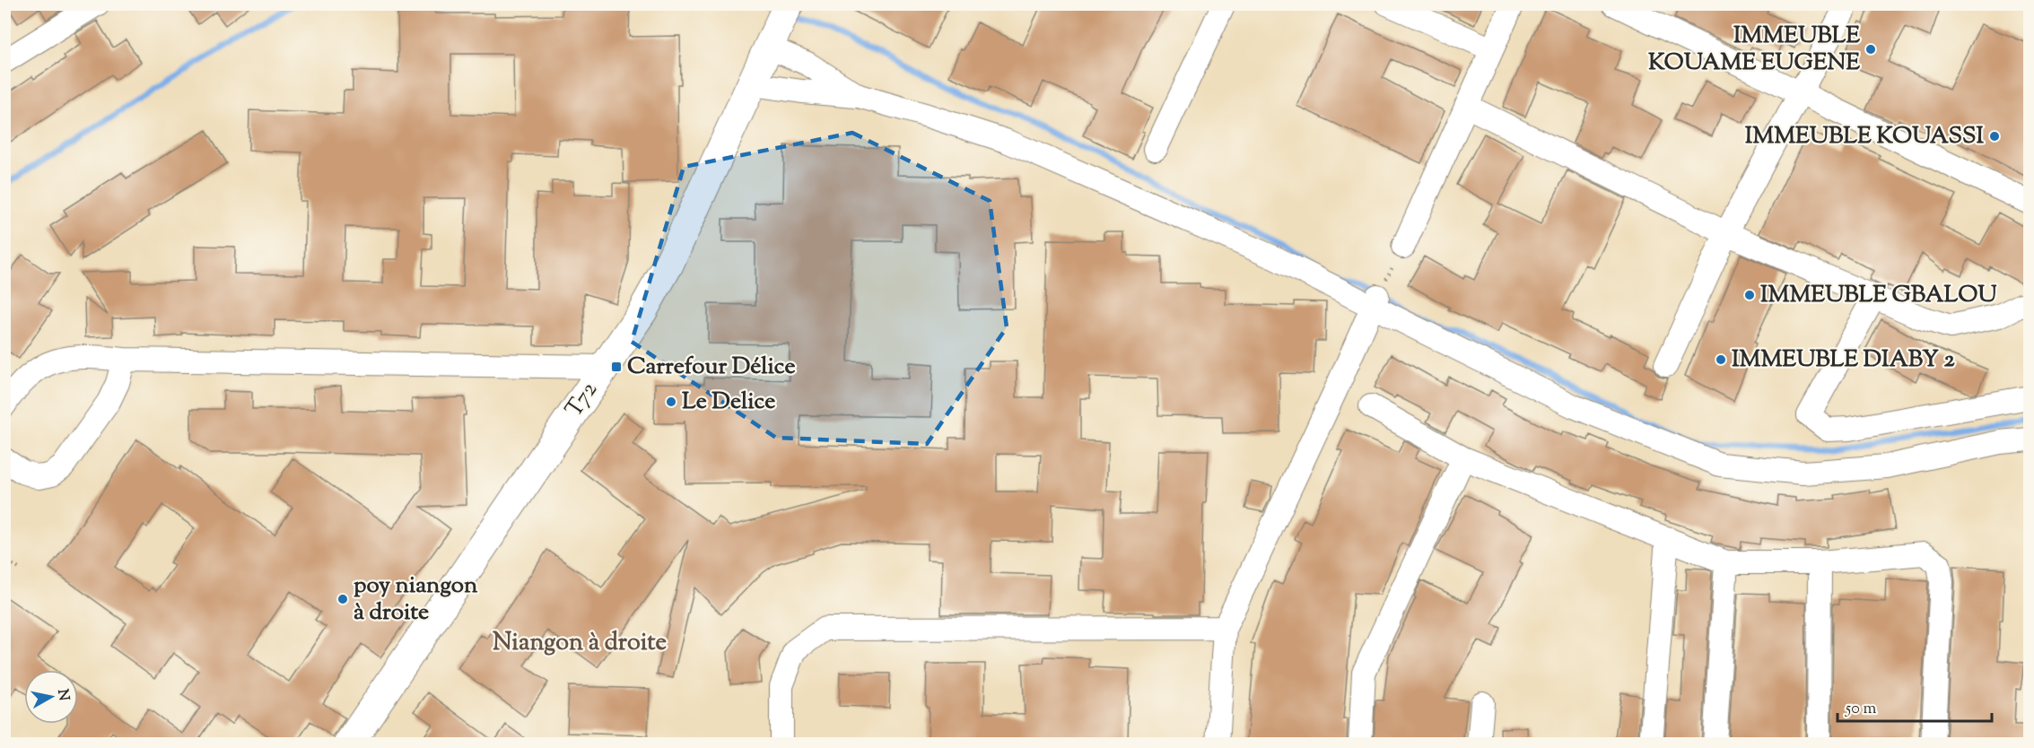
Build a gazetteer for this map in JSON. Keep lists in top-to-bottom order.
{
  "streets": {
    "street": ["T72"]
  },
  "districts": ["Niangon à droite"],
  "places": {
    "other": [
      "IMMEUBLE KOUAME EUGENE",
      "IMMEUBLE KOUASSI",
      "IMMEUBLE GBALOU",
      "IMMEUBLE DIABY 2",
      "Le Delice",
      "poy niangon à droite"
    ],
    "transit": ["Carrefour Délice"]
  },
  "scale_bar": "50 m",
  "north": "right"
}
